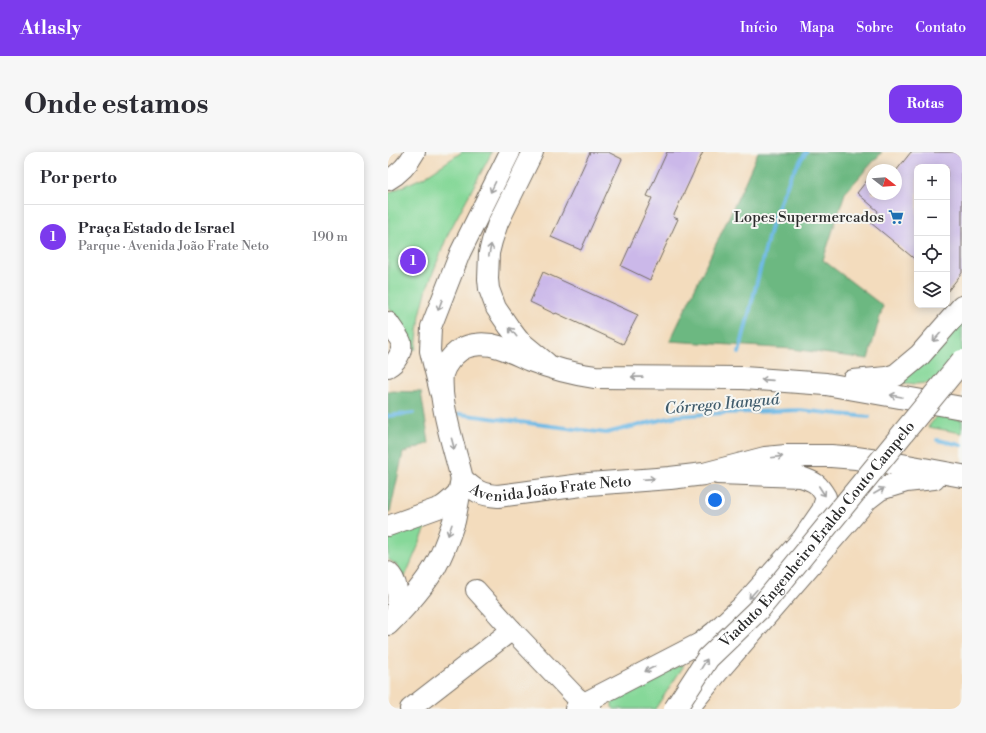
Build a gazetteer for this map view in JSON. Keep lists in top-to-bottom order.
{
  "streets": {
    "main road": ["Avenida João Frate Neto", "Viaduto Engenheiro Eraldo Couto Campelo"]
  },
  "water": ["Córrego Itanguá"],
  "places": {
    "supermarket": ["Lopes Supermercados"]
  },
  "north": "right",
  "page": {
    "header": "Atlasly",
    "nav": [
      "Início",
      "Mapa",
      "Sobre",
      "Contato"
    ],
    "buttons": "Rotas",
    "title": "Onde estamos",
    "heading": "Por perto",
    "map_buttons": ["+", "−"],
    "list": [
      {
        "mark": "1",
        "name": "Praça Estado de Israel",
        "note": "Parque · Avenida João Frate Neto",
        "value": "190 m"
      }
    ],
    "pins": "1"
  }
}
